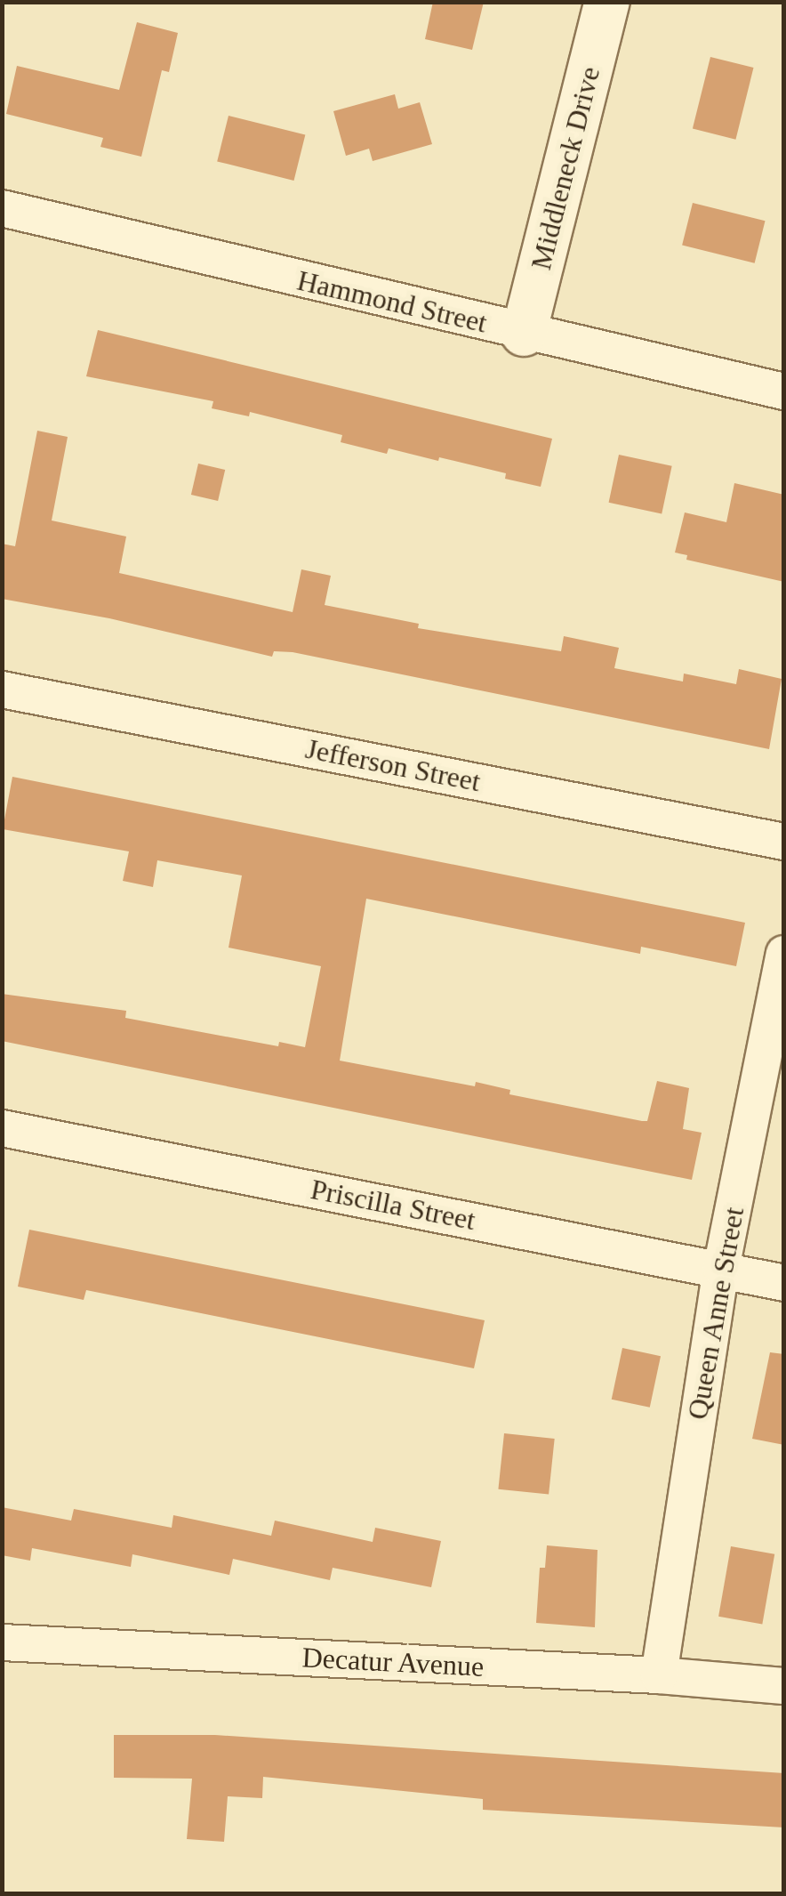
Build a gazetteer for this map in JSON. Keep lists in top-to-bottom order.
{
  "streets": {
    "street": [
      "Middleneck Drive",
      "Hammond Street",
      "Jefferson Street",
      "Priscilla Street",
      "Queen Anne Street",
      "Decatur Avenue"
    ]
  },
  "crossings": [
    ["Middleneck Drive", "Hammond Street"],
    ["Priscilla Street", "Queen Anne Street"],
    ["Queen Anne Street", "Decatur Avenue"]
  ]
}
